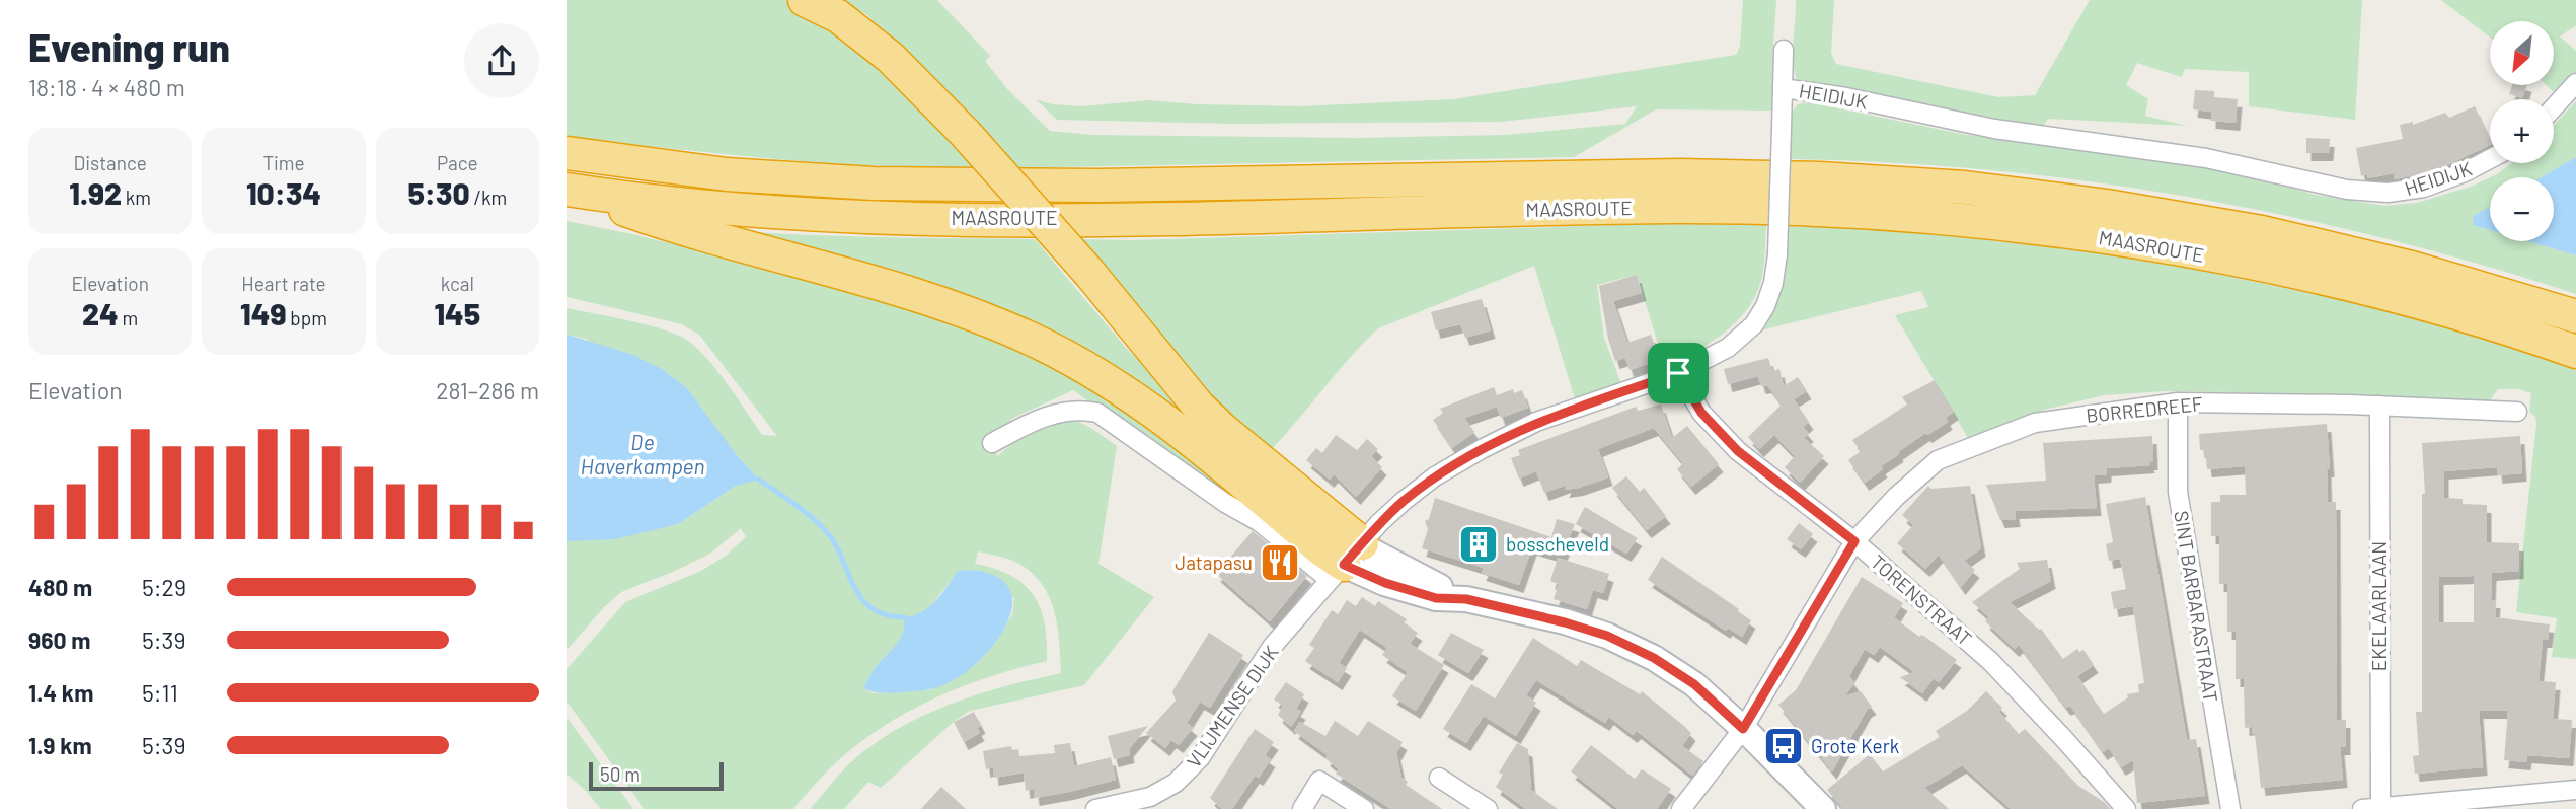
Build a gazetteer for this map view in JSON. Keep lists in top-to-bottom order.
{
  "streets": {
    "highway": ["MAASROUTE"],
    "street": [
      "HEIDIJK",
      "BORREDREEF",
      "TORENSTRAAT",
      "SINT BARBARASTRAAT",
      "EKELAARLAAN",
      "VLIJMENSE DIJK"
    ]
  },
  "crossings": [
    ["HEIDIJK", "TORENSTRAAT"],
    ["HEIDIJK", "VLIJMENSE DIJK"],
    ["BORREDREEF", "TORENSTRAAT"],
    ["BORREDREEF", "SINT BARBARASTRAAT"],
    ["BORREDREEF", "EKELAARLAAN"]
  ],
  "water": ["De Haverkampen"],
  "places": {
    "building": ["bosscheveld"],
    "restaurant": ["Jatapasu"],
    "bus stop": ["Grote Kerk"]
  },
  "scale_bar": "50 m",
  "north": "bottom left",
  "page": {
    "heading": ["Evening run", "18:18 · 4 × 480 m"],
    "map_buttons": ["+", "−"],
    "stats": [
      ["Distance", "1.92 km"],
      ["Time", "10:34"],
      ["Pace", "5:30 /km"],
      ["Elevation", "24 m"],
      ["Heart rate", "149 bpm"],
      ["kcal", "145"]
    ],
    "chart": ["Elevation", "281–286 m"],
    "list": [
      {
        "name": "480 m",
        "note": "5:29"
      },
      {
        "name": "960 m",
        "note": "5:39"
      },
      {
        "name": "1.4 km",
        "note": "5:11"
      },
      {
        "name": "1.9 km",
        "note": "5:39"
      }
    ],
    "scale": "50 m"
  }
}
